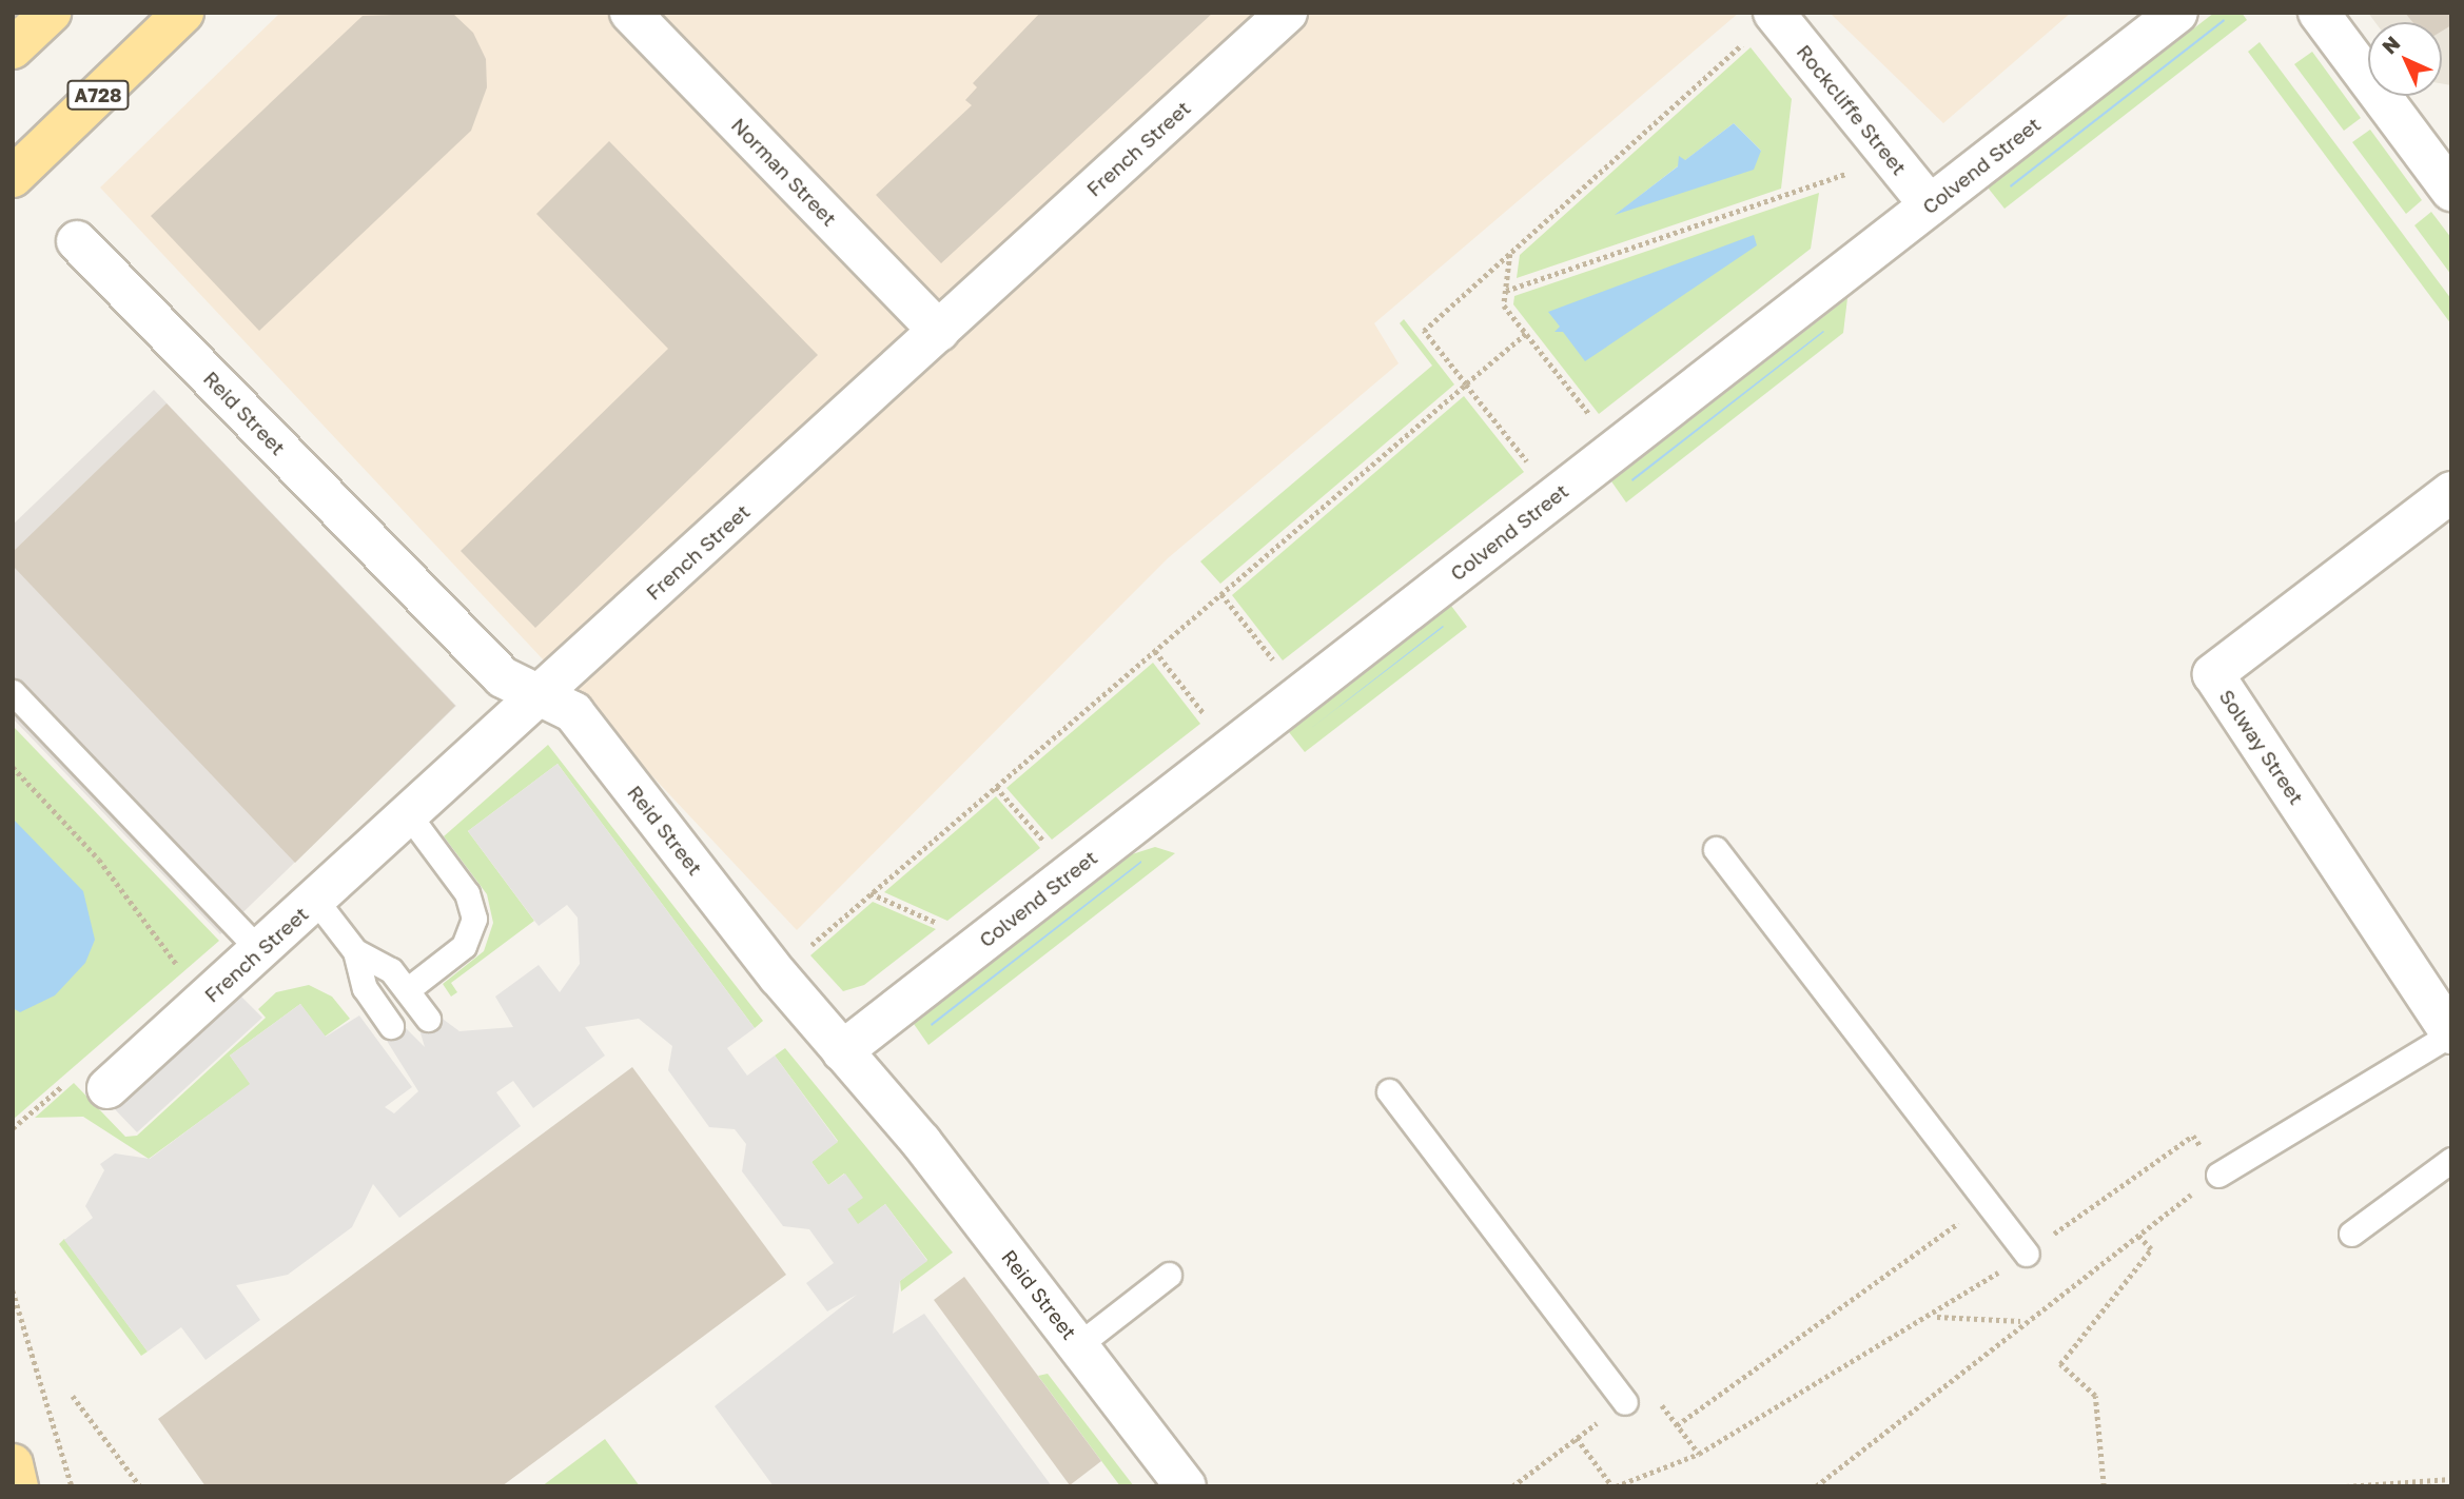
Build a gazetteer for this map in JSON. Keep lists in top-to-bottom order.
{
  "streets": {
    "main road": ["A728"],
    "street": [
      "Rockcliffe Street",
      "French Street",
      "Colvend Street",
      "Norman Street",
      "Reid Street",
      "Solway Street"
    ]
  },
  "crossings": [
    ["Rockcliffe Street", "Colvend Street"],
    ["French Street", "Norman Street"],
    ["French Street", "Reid Street"],
    ["Colvend Street", "Reid Street"]
  ],
  "north": "top left"
}
